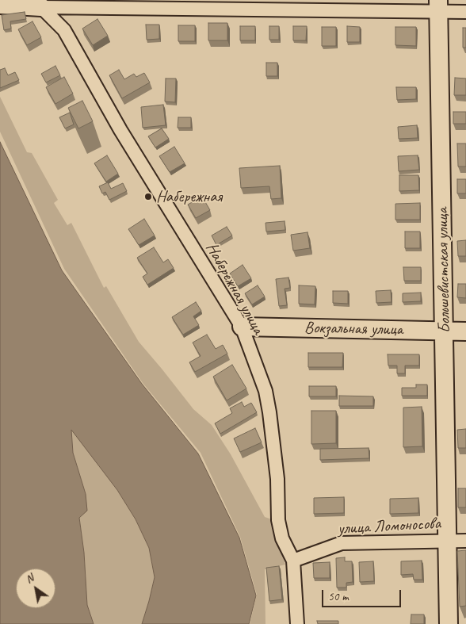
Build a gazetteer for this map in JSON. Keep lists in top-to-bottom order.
{
  "streets": {
    "main road": ["Большевистская улица", "Вокзальная улица"],
    "street": ["Набережная улица", "улица Ломоносова"]
  },
  "crossings": [
    ["Большевистская улица", "Вокзальная улица"],
    ["Большевистская улица", "улица Ломоносова"],
    ["Набережная улица", "Вокзальная улица"],
    ["Набережная улица", "улица Ломоносова"]
  ],
  "places": ["Набережная"],
  "scale_bar": "50 m",
  "north": "top left"
}
